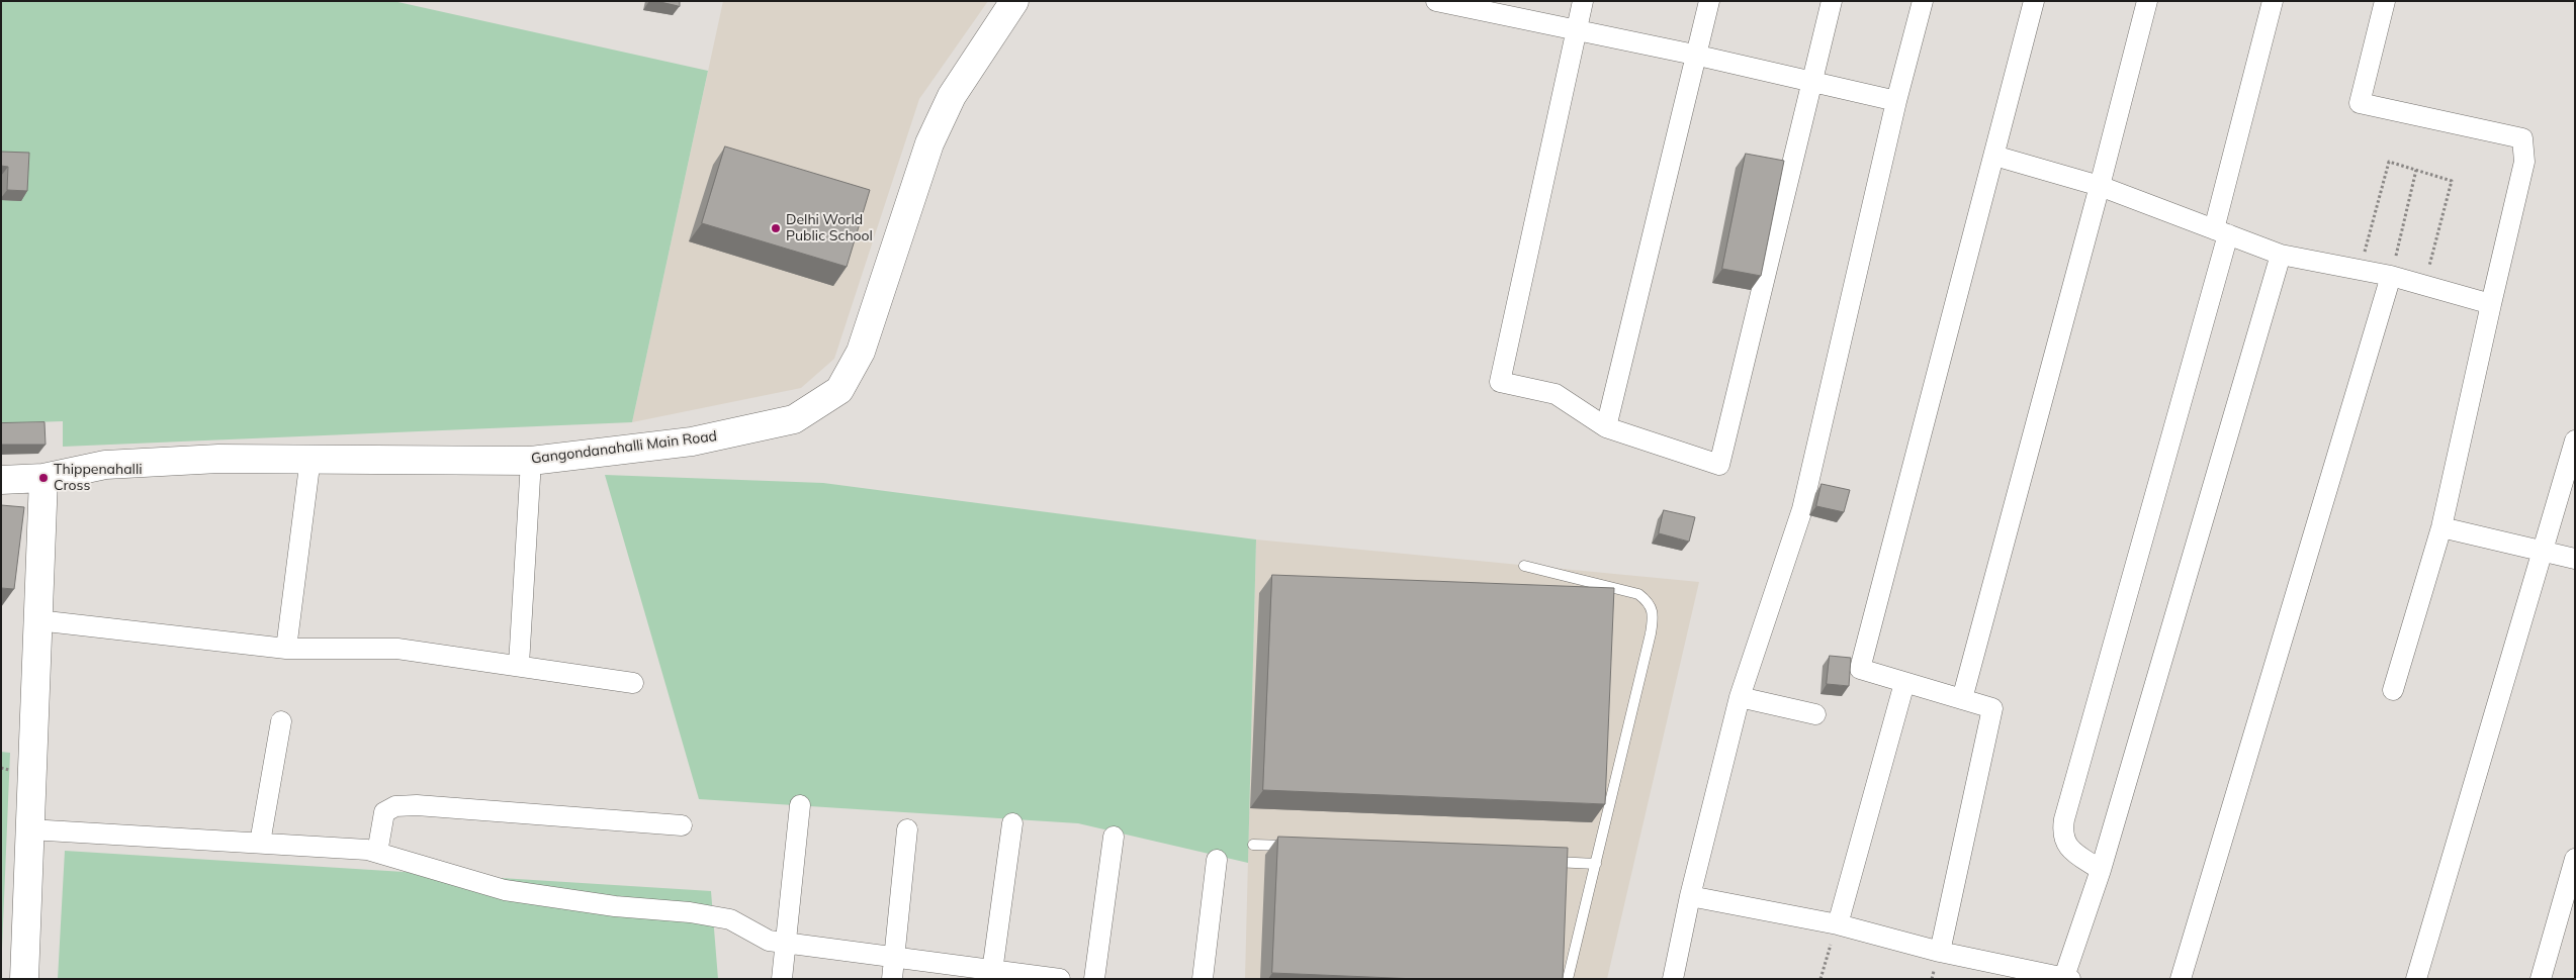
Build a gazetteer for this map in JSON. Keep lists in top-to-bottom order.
{
  "streets": {
    "street": ["Gangondanahalli Main Road"]
  },
  "places": ["Delhi World Public School", "Thippenahalli Cross"]
}
